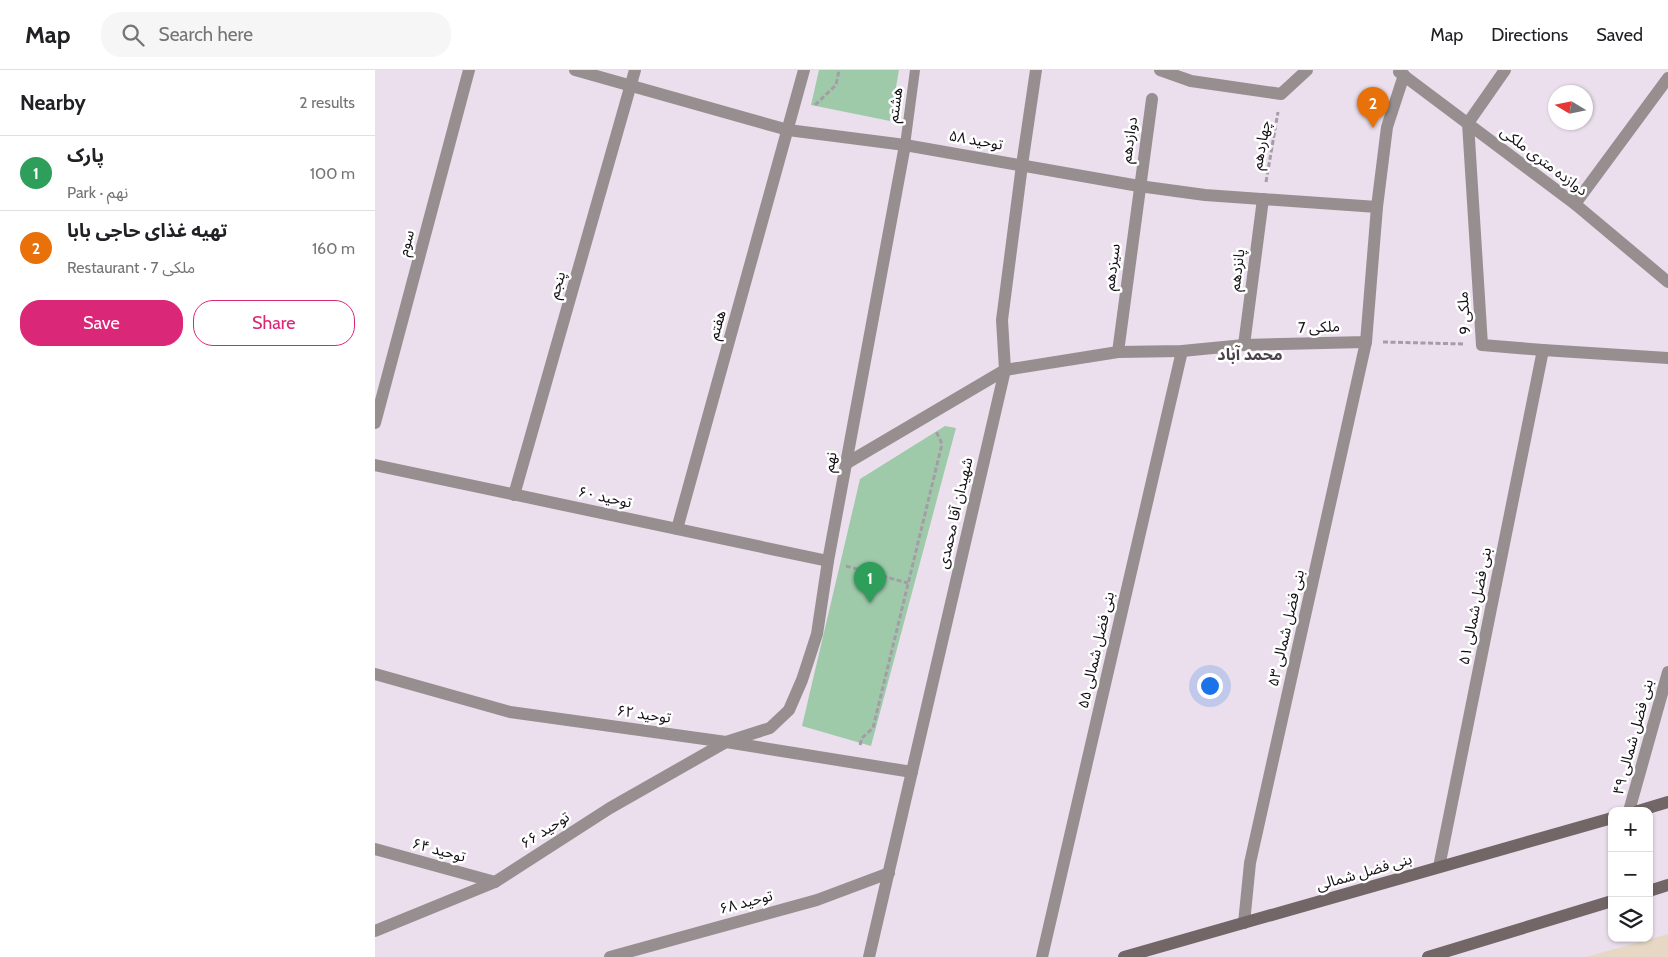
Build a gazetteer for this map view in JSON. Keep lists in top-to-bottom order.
{
  "streets": {
    "main road": ["بنی فضل شمالی"],
    "street": [
      "توحید ۵۸",
      "دوازدهم",
      "دوازده متری ملکی",
      "سوم",
      "سیزدهم",
      "پانزدهم",
      "پنجم",
      "ملکی 9",
      "هفتم",
      "ملکی 7",
      "نهم",
      "توحید ۶۰",
      "شهیدان آقا محمدی",
      "بنی فضل شمالی ۵۱",
      "بنی فضل شمالی ۵۳",
      "بنی فضل شمالی ۵۵",
      "توحید ۶۲",
      "بنی فضل شمالی ۴۹",
      "توحید ۶۶",
      "توحید ۶۴",
      "توحید ۶۸"
    ],
    "lane": ["هشتم"],
    "path": ["چهاردهم"]
  },
  "crossings": [
    ["هشتم", "توحید ۵۸"],
    ["هشتم", "نهم"],
    ["توحید ۵۸", "دوازدهم"],
    ["توحید ۵۸", "چهاردهم"],
    ["توحید ۵۸", "سیزدهم"],
    ["توحید ۵۸", "پانزدهم"],
    ["توحید ۵۸", "پنجم"],
    ["توحید ۵۸", "هفتم"],
    ["توحید ۵۸", "نهم"],
    ["توحید ۵۸", "شهیدان آقا محمدی"],
    ["دوازدهم", "سیزدهم"],
    ["چهاردهم", "پانزدهم"],
    ["دوازده متری ملکی", "ملکی 9"],
    ["سیزدهم", "ملکی 7"],
    ["پانزدهم", "ملکی 7"],
    ["پنجم", "توحید ۶۰"],
    ["ملکی 9", "بنی فضل شمالی ۵۱"],
    ["هفتم", "توحید ۶۰"],
    ["ملکی 7", "شهیدان آقا محمدی"],
    ["ملکی 7", "بنی فضل شمالی ۵۳"],
    ["ملکی 7", "بنی فضل شمالی ۵۵"],
    ["نهم", "توحید ۶۰"],
    ["نهم", "توحید ۶۲"],
    ["نهم", "توحید ۶۶"],
    ["شهیدان آقا محمدی", "توحید ۶۲"],
    ["شهیدان آقا محمدی", "توحید ۶۸"],
    ["بنی فضل شمالی ۵۱", "بنی فضل شمالی"],
    ["بنی فضل شمالی ۵۳", "بنی فضل شمالی"],
    ["توحید ۶۲", "توحید ۶۶"],
    ["توحید ۶۶", "توحید ۶۴"]
  ],
  "districts": ["محمد آباد"],
  "north": "left",
  "page": {
    "header": "Map",
    "search": "Search here",
    "nav": ["Map", "Directions", "Saved"],
    "heading": ["Nearby", "2 results"],
    "pins": ["2", "1"],
    "list": [
      {
        "mark": "1",
        "name": "پارک",
        "note": "Park · نهم",
        "value": "100 m"
      },
      {
        "mark": "2",
        "name": "تهیه غذای حاجی بابا",
        "note": "Restaurant · ملکی 7",
        "value": "160 m"
      }
    ],
    "buttons": ["Save", "Share"],
    "map_buttons": ["+", "−"]
  }
}
